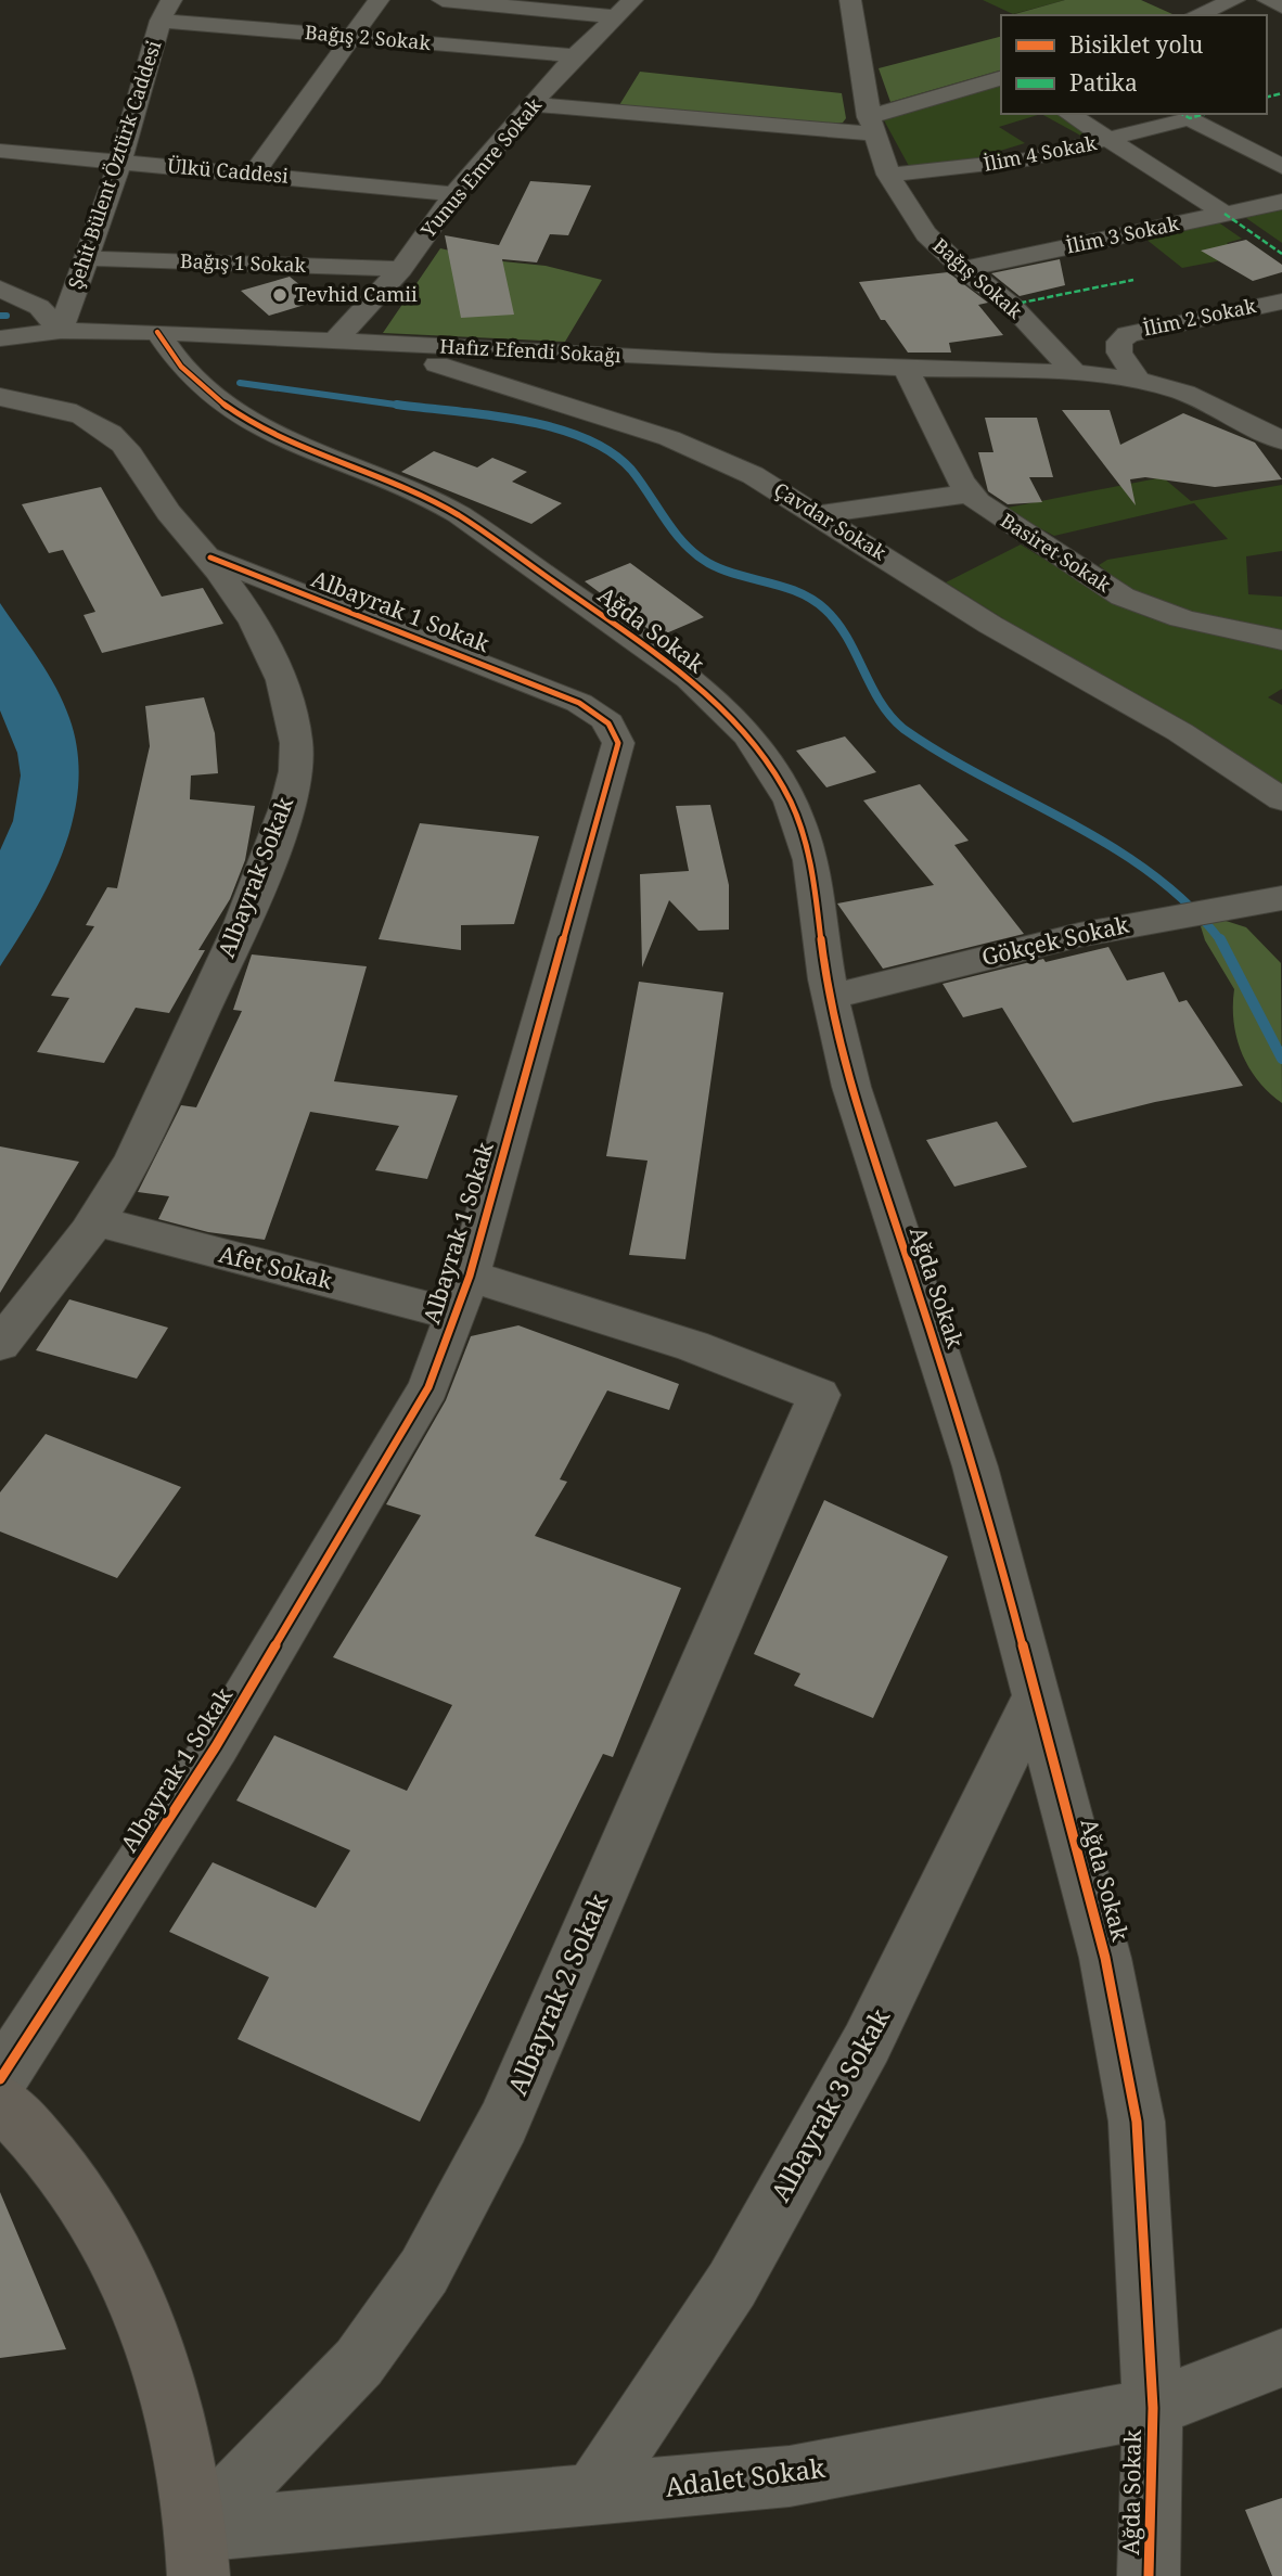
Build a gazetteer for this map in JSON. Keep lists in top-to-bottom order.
{
  "streets": {
    "street": [
      "Bağış 2 Sokak",
      "İlim 4 Sokak",
      "Şehit Bülent Öztürk Caddesi",
      "Yunus Emre Sokak",
      "Ülkü Caddesi",
      "İlim 3 Sokak",
      "Bağış 1 Sokak",
      "Bağış Sokak",
      "İlim 2 Sokak",
      "Hafız Efendi Sokağı",
      "Çavdar Sokak",
      "Basiret Sokak",
      "Albayrak 1 Sokak",
      "Ağda Sokak",
      "Albayrak Sokak",
      "Gökçek Sokak",
      "Afet Sokak",
      "Albayrak 2 Sokak",
      "Albayrak 3 Sokak",
      "Adalet Sokak"
    ]
  },
  "crossings": [
    ["Bağış 2 Sokak", "Şehit Bülent Öztürk Caddesi"],
    ["Bağış 2 Sokak", "Yunus Emre Sokak"],
    ["İlim 4 Sokak", "Bağış Sokak"],
    ["Şehit Bülent Öztürk Caddesi", "Ülkü Caddesi"],
    ["Şehit Bülent Öztürk Caddesi", "Bağış 1 Sokak"],
    ["Şehit Bülent Öztürk Caddesi", "Hafız Efendi Sokağı"],
    ["Yunus Emre Sokak", "Ülkü Caddesi"],
    ["Yunus Emre Sokak", "Bağış 1 Sokak"],
    ["Yunus Emre Sokak", "Hafız Efendi Sokağı"],
    ["Yunus Emre Sokak", "Çavdar Sokak"],
    ["İlim 3 Sokak", "Bağış Sokak"],
    ["Bağış Sokak", "Hafız Efendi Sokağı"],
    ["Hafız Efendi Sokağı", "Çavdar Sokak"],
    ["Hafız Efendi Sokağı", "Basiret Sokak"],
    ["Hafız Efendi Sokağı", "Ağda Sokak"],
    ["Albayrak 1 Sokak", "Albayrak Sokak"],
    ["Albayrak 1 Sokak", "Afet Sokak"],
    ["Albayrak 1 Sokak", "Albayrak 2 Sokak"],
    ["Ağda Sokak", "Gökçek Sokak"],
    ["Ağda Sokak", "Albayrak 3 Sokak"],
    ["Ağda Sokak", "Adalet Sokak"],
    ["Albayrak Sokak", "Afet Sokak"],
    ["Albayrak 2 Sokak", "Adalet Sokak"],
    ["Albayrak 3 Sokak", "Adalet Sokak"]
  ],
  "places": ["Tevhid Camii"],
  "legend": ["Bisiklet yolu", "Patika"]
}
